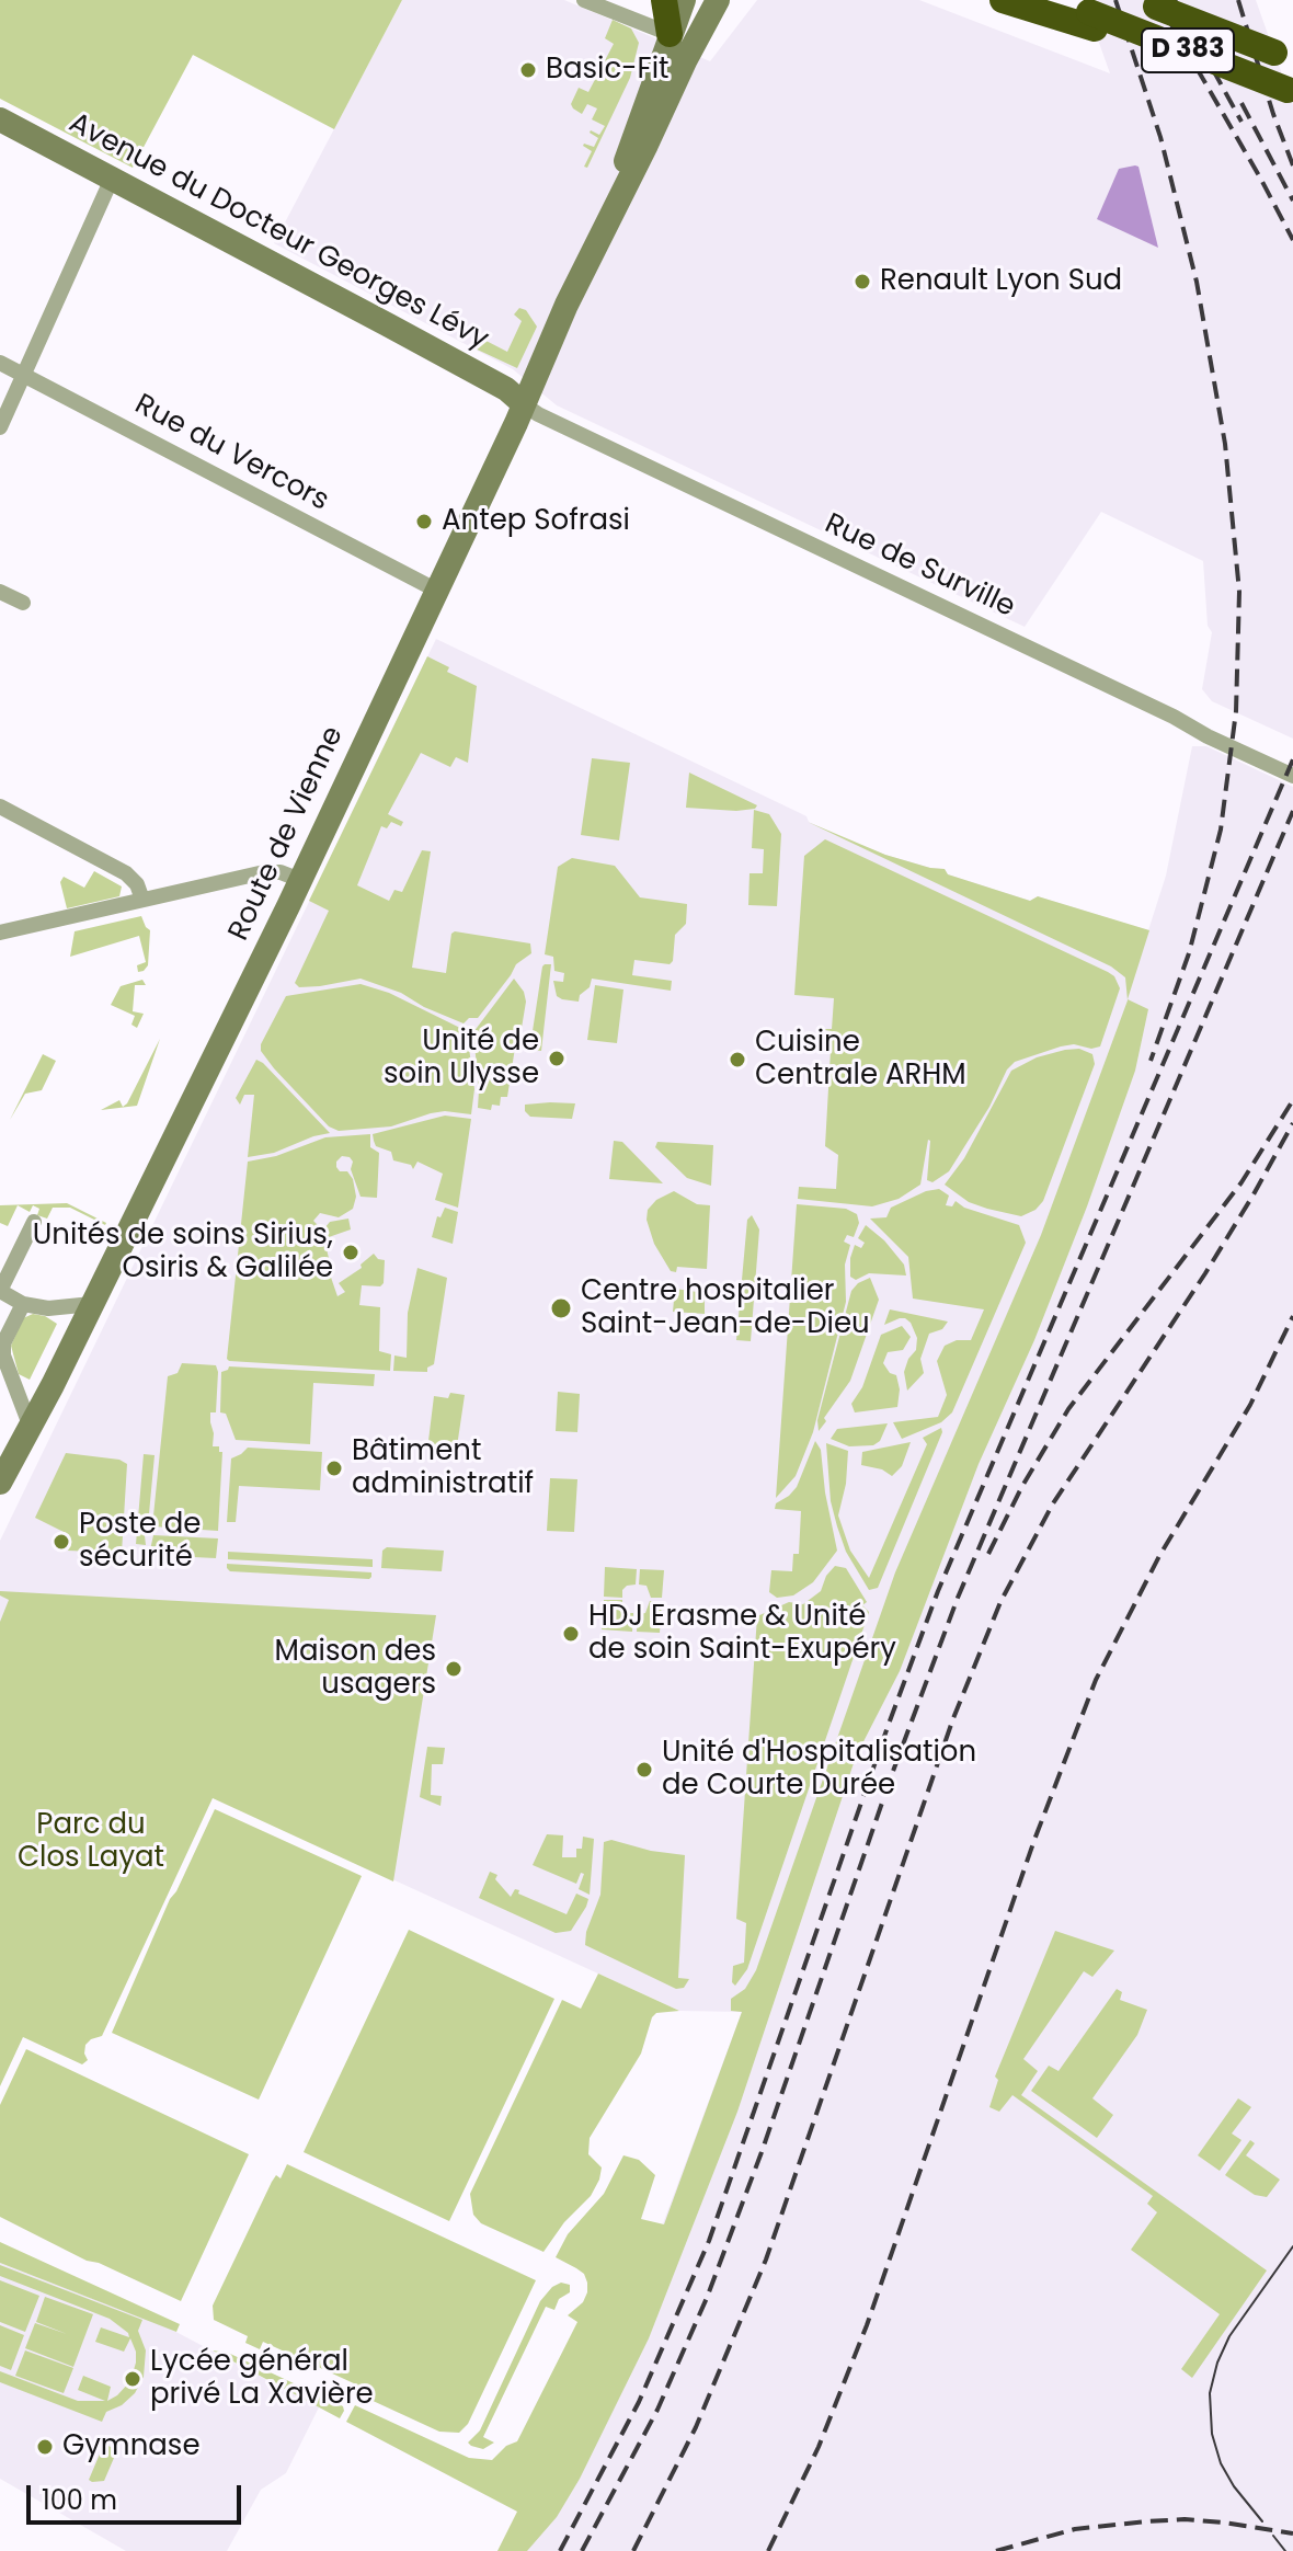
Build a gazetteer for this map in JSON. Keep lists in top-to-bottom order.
{
  "streets": {
    "highway": ["D 383"],
    "main road": ["Avenue du Docteur Georges Lévy", "Route de Vienne"],
    "street": ["Rue du Vercors", "Rue de Surville"]
  },
  "crossings": [
    ["Avenue du Docteur Georges Lévy", "Rue de Surville"],
    ["Avenue du Docteur Georges Lévy", "Route de Vienne"],
    ["Rue du Vercors", "Route de Vienne"],
    ["Rue de Surville", "Route de Vienne"]
  ],
  "parks": ["Parc du Clos Layat"],
  "places": [
    "Basic-Fit",
    "Renault Lyon Sud",
    "Antep Sofrasi",
    "Unité de soin Ulysse",
    "Cuisine Centrale ARHM",
    "Unités de soins Sirius, Osiris & Galilée",
    "Centre hospitalier Saint-Jean-de-Dieu",
    "Bâtiment administratif",
    "Poste de sécurité",
    "HDJ Erasme & Unité de soin Saint-Exupéry",
    "Maison des usagers",
    "Unité d'Hospitalisation de Courte Durée",
    "Lycée général privé La Xavière",
    "Gymnase"
  ],
  "scale_bar": "100 m"
}
